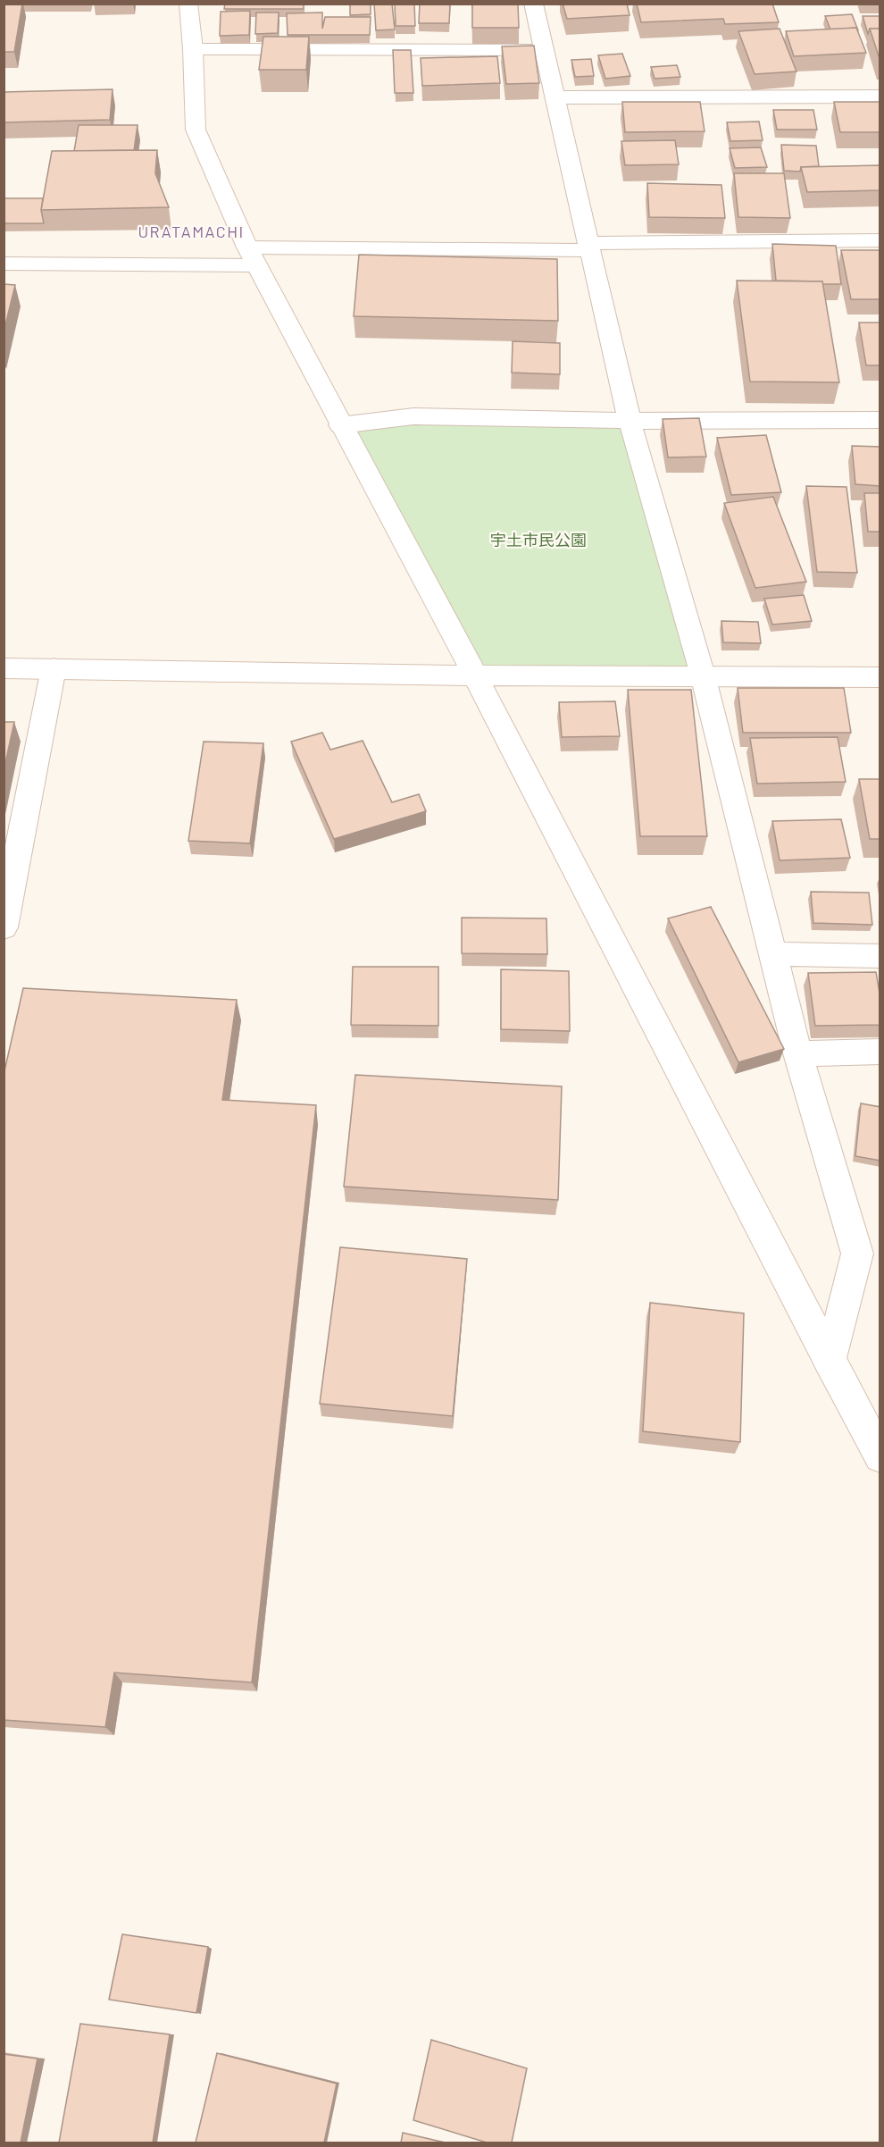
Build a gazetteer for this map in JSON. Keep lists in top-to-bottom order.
{
  "districts": ["URATAMACHI"],
  "parks": ["宇土市民公園"]
}
